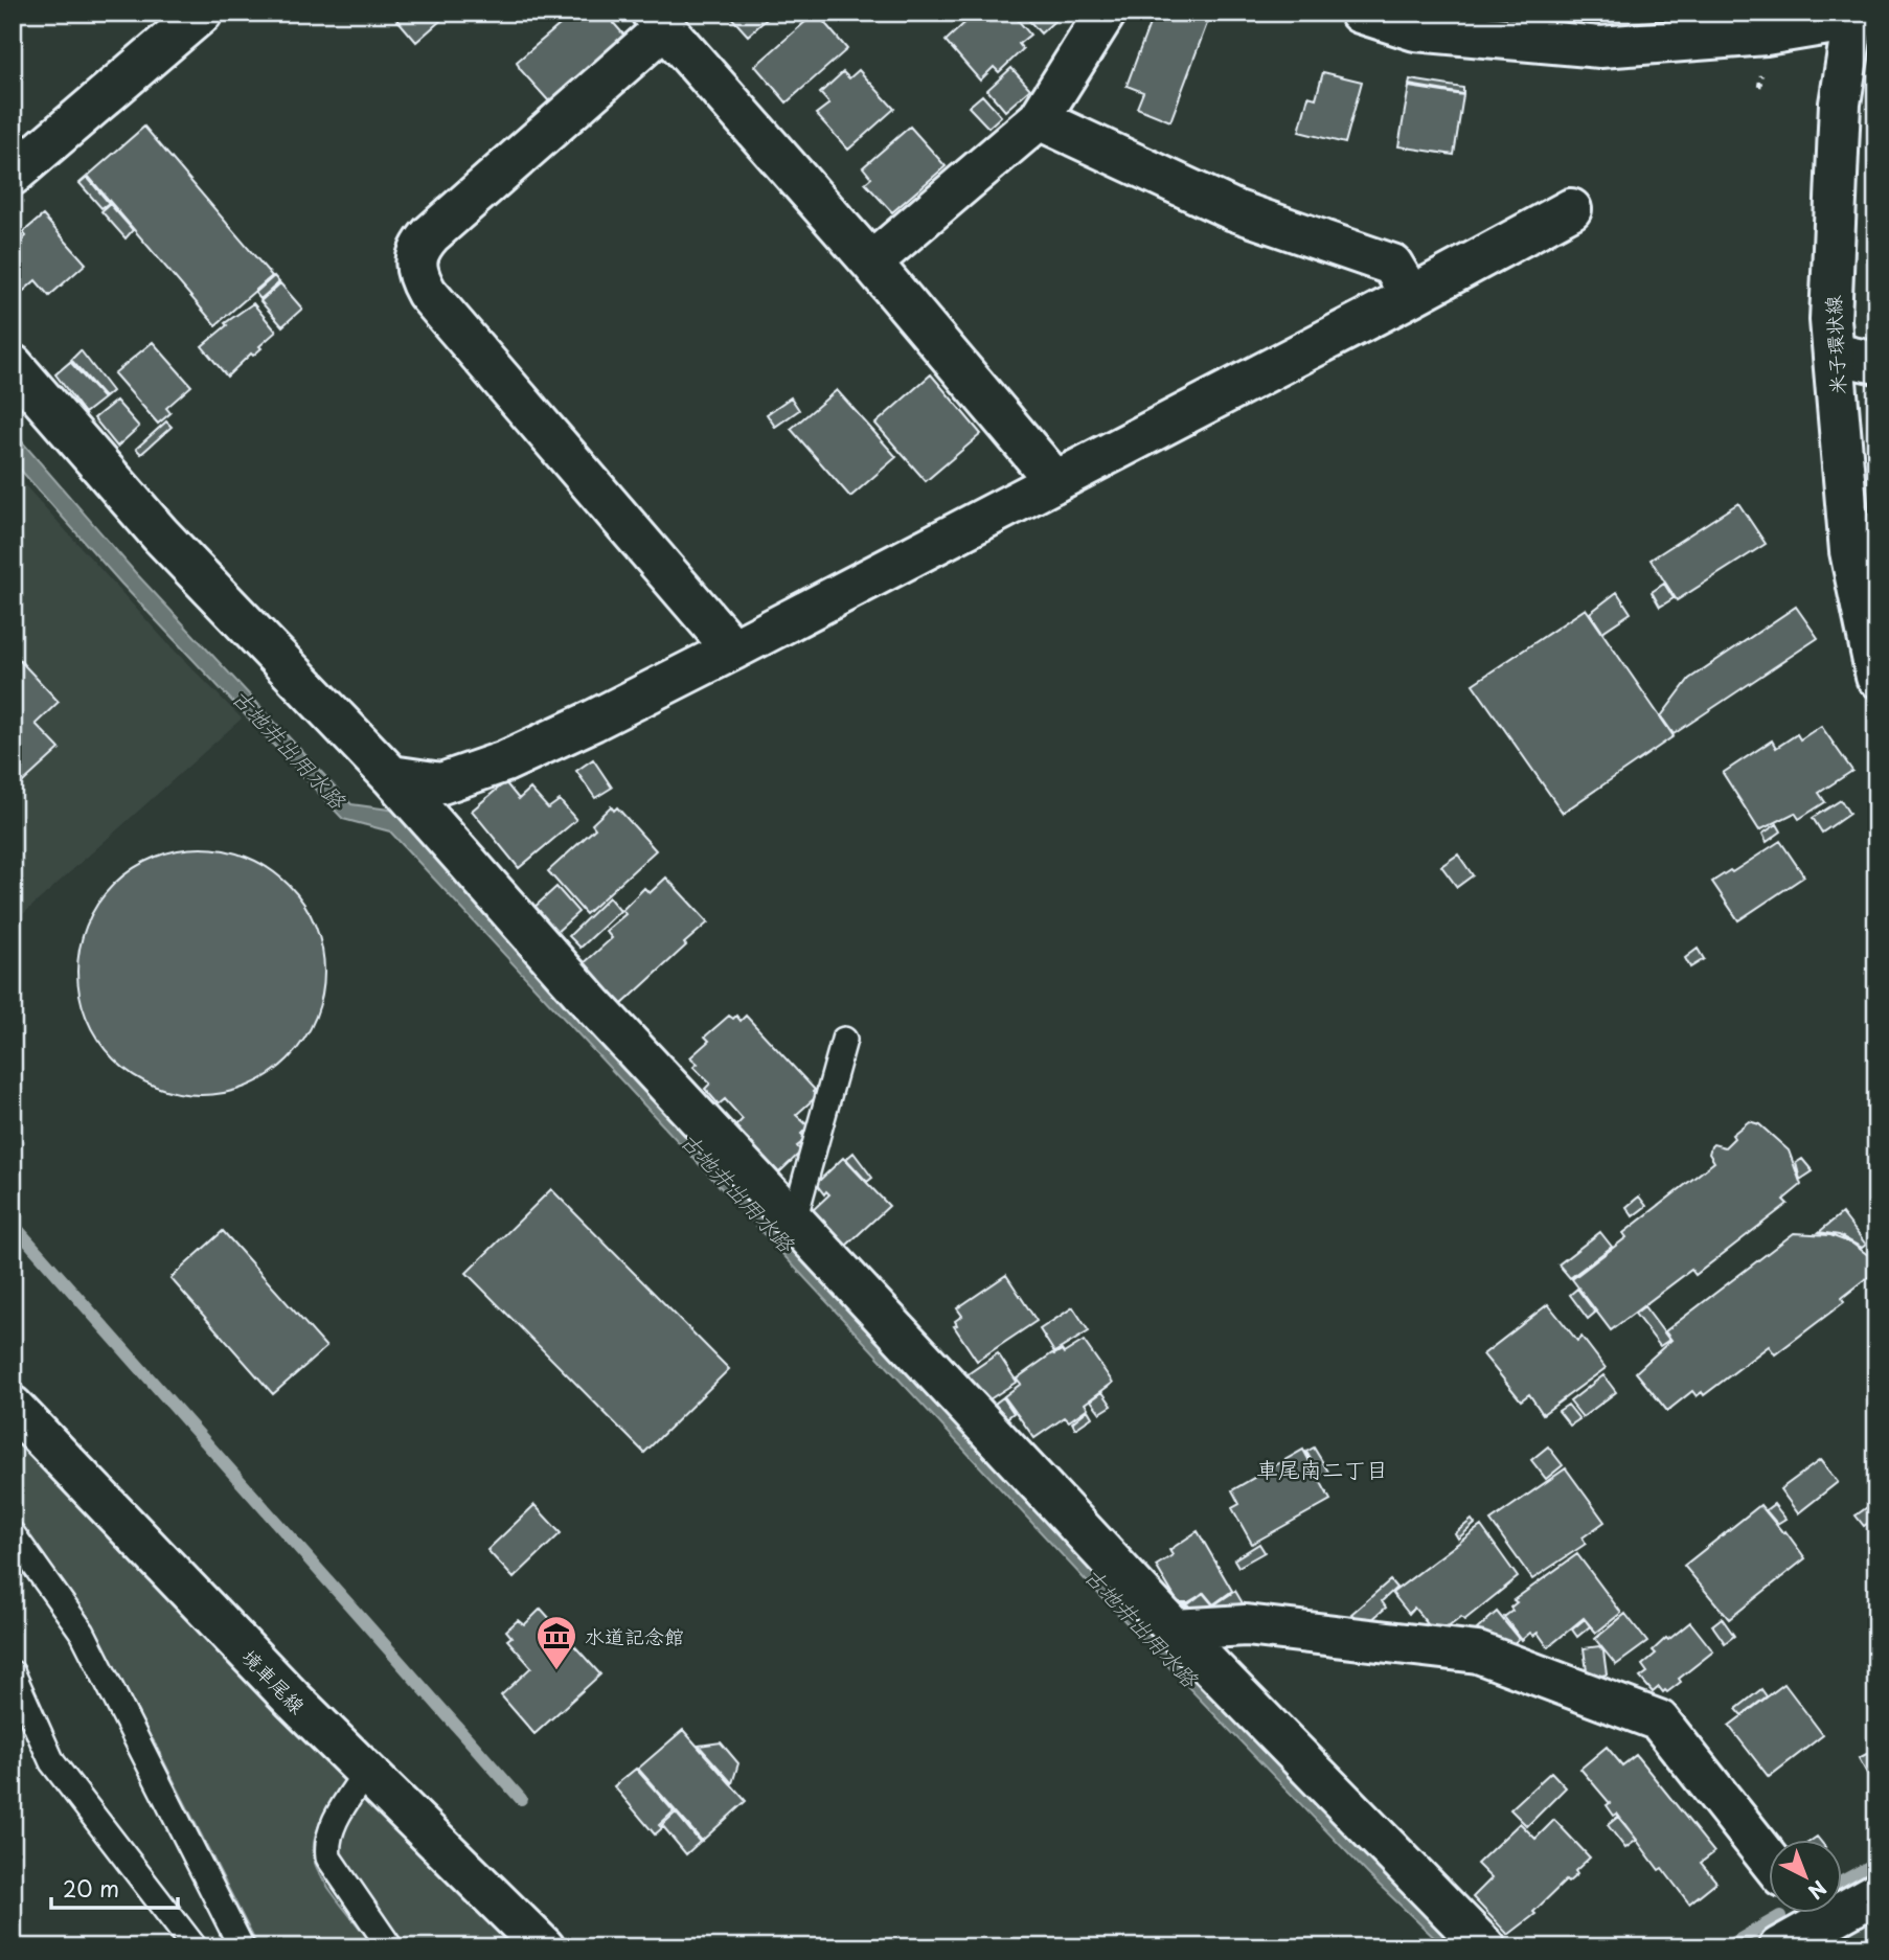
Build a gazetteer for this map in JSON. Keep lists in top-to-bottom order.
{
  "streets": {
    "street": ["米子環状線", "境車尾線"]
  },
  "districts": ["車尾南二丁目"],
  "water": ["古地井出用水路"],
  "places": {
    "museum": ["水道記念館"]
  },
  "scale_bar": "20 m",
  "north": "bottom right"
}
